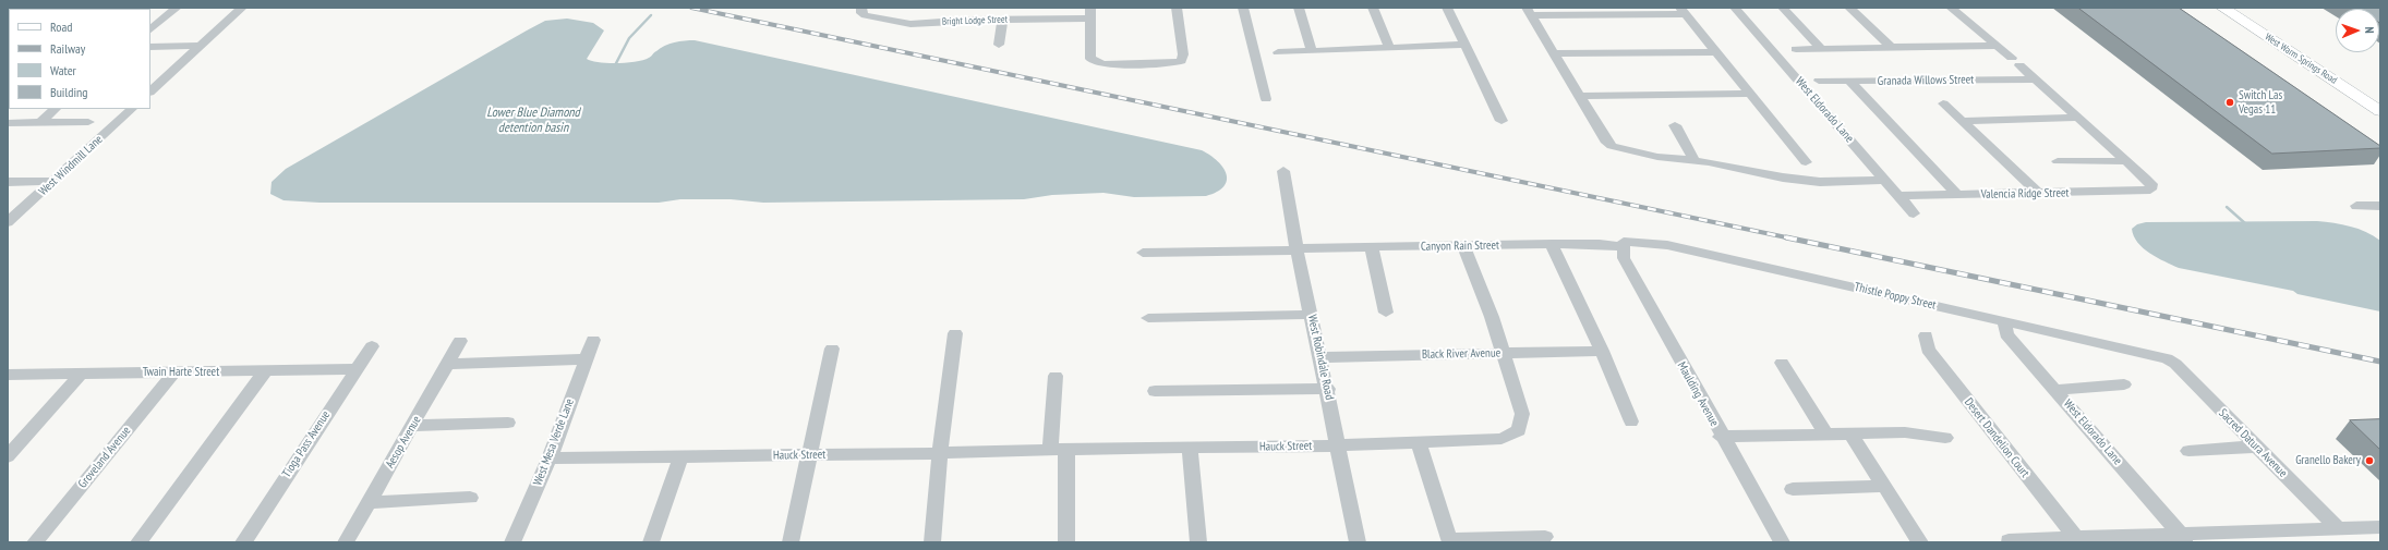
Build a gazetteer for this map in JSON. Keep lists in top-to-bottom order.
{
  "streets": {
    "main road": ["West Warm Springs Road"],
    "street": [
      "Bright Lodge Street",
      "Granada Willows Street",
      "West Eldorado Lane",
      "West Windmill Lane",
      "Valencia Ridge Street",
      "Canyon Rain Street",
      "Thistle Poppy Street",
      "Black River Avenue",
      "West Robindale Road",
      "Twain Harte Street",
      "Maulding Avenue",
      "Desert Dandelion Court",
      "Aesop Avenue",
      "West Mesa Verde Lane",
      "Sacred Datura Avenue",
      "Tioga Pass Avenue",
      "Hauck Street",
      "Groveland Avenue"
    ]
  },
  "crossings": [
    ["West Eldorado Lane", "Valencia Ridge Street"],
    ["West Eldorado Lane", "Thistle Poppy Street"],
    ["Canyon Rain Street", "Thistle Poppy Street"],
    ["Canyon Rain Street", "West Robindale Road"],
    ["Canyon Rain Street", "Maulding Avenue"],
    ["Thistle Poppy Street", "Maulding Avenue"],
    ["Thistle Poppy Street", "Sacred Datura Avenue"],
    ["Black River Avenue", "West Robindale Road"],
    ["Black River Avenue", "Hauck Street"],
    ["West Robindale Road", "Hauck Street"],
    ["Twain Harte Street", "Tioga Pass Avenue"],
    ["Twain Harte Street", "Groveland Avenue"],
    ["West Mesa Verde Lane", "Hauck Street"]
  ],
  "water": ["Lower Blue Diamond detention basin"],
  "places": ["Switch Las Vegas 11", "Granello Bakery"],
  "legend": [
    "Road",
    "Railway",
    "Water",
    "Building"
  ],
  "north": "right"
}
